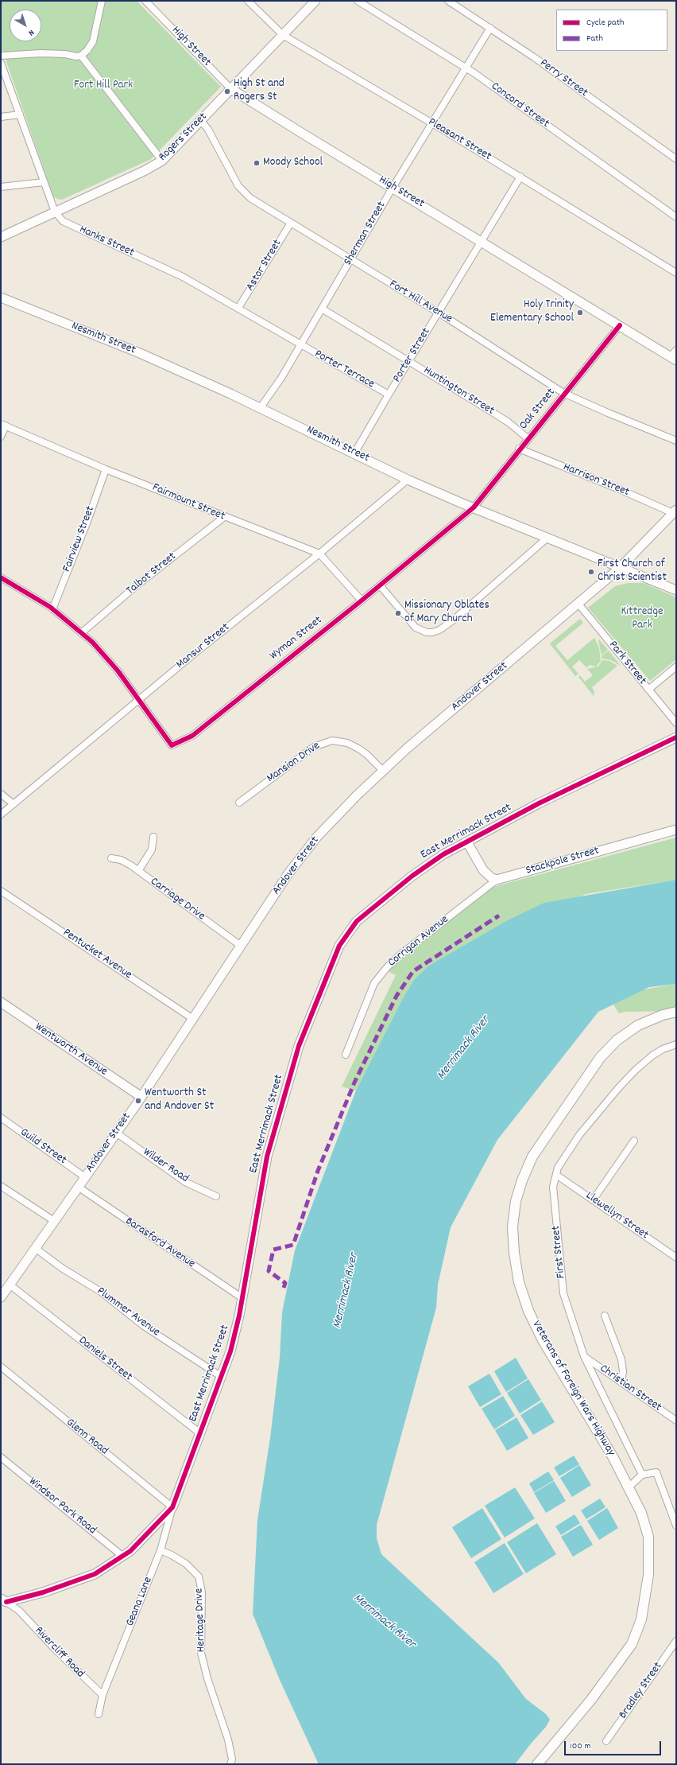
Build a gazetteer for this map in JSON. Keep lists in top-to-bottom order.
{
  "streets": {
    "main road": ["Veterans of Foreign Wars Highway"],
    "street": [
      "High Street",
      "Perry Street",
      "Concord Street",
      "Rogers Street",
      "Pleasant Street",
      "Sherman Street",
      "Hanks Street",
      "Astor Street",
      "Fort Hill Avenue",
      "Nesmith Street",
      "Porter Street",
      "Porter Terrace",
      "Huntington Street",
      "Oak Street",
      "Harrison Street",
      "Fairmount Street",
      "Fairview Street",
      "Talbot Street",
      "Wyman Street",
      "Mansur Street",
      "Park Street",
      "Andover Street",
      "Mansion Drive",
      "East Merrimack Street",
      "Stackpole Street",
      "Carriage Drive",
      "Corrigan Avenue",
      "Pentucket Avenue",
      "Wentworth Avenue",
      "Guild Street",
      "Wilder Road",
      "Llewellyn Street",
      "Barasford Avenue",
      "First Street",
      "Plummer Avenue",
      "Daniels Street",
      "Christian Street",
      "Glenn Road",
      "Windsor Park Road",
      "Geana Lane",
      "Heritage Drive",
      "Rivercliff Road",
      "Bradley Street"
    ]
  },
  "crossings": [
    ["High Street", "Rogers Street"],
    ["High Street", "Sherman Street"],
    ["High Street", "Porter Street"],
    ["High Street", "Oak Street"],
    ["Perry Street", "Sherman Street"],
    ["Concord Street", "Sherman Street"],
    ["Rogers Street", "Pleasant Street"],
    ["Rogers Street", "Hanks Street"],
    ["Rogers Street", "Fort Hill Avenue"],
    ["Pleasant Street", "Sherman Street"],
    ["Pleasant Street", "Porter Street"],
    ["Sherman Street", "Hanks Street"],
    ["Sherman Street", "Fort Hill Avenue"],
    ["Sherman Street", "Nesmith Street"],
    ["Sherman Street", "Porter Terrace"],
    ["Sherman Street", "Huntington Street"],
    ["Hanks Street", "Astor Street"],
    ["Hanks Street", "Porter Terrace"],
    ["Astor Street", "Fort Hill Avenue"],
    ["Fort Hill Avenue", "Porter Street"],
    ["Fort Hill Avenue", "Oak Street"],
    ["Nesmith Street", "Porter Street"],
    ["Nesmith Street", "Oak Street"],
    ["Nesmith Street", "Wyman Street"],
    ["Nesmith Street", "Mansur Street"],
    ["Nesmith Street", "Andover Street"],
    ["Porter Street", "Porter Terrace"],
    ["Porter Street", "Huntington Street"],
    ["Huntington Street", "Oak Street"],
    ["Oak Street", "Harrison Street"],
    ["Oak Street", "Wyman Street"],
    ["Harrison Street", "Andover Street"],
    ["Fairmount Street", "Fairview Street"],
    ["Fairmount Street", "Talbot Street"],
    ["Fairmount Street", "Wyman Street"],
    ["Fairmount Street", "Mansur Street"],
    ["Wyman Street", "Mansur Street"],
    ["Park Street", "Andover Street"],
    ["Andover Street", "Mansion Drive"],
    ["Andover Street", "Carriage Drive"],
    ["Andover Street", "Pentucket Avenue"],
    ["Andover Street", "Wentworth Avenue"],
    ["Andover Street", "Guild Street"],
    ["Andover Street", "Wilder Road"],
    ["Andover Street", "Barasford Avenue"],
    ["Andover Street", "Plummer Avenue"],
    ["Andover Street", "Daniels Street"],
    ["East Merrimack Street", "Barasford Avenue"],
    ["East Merrimack Street", "Plummer Avenue"],
    ["East Merrimack Street", "Daniels Street"],
    ["East Merrimack Street", "Glenn Road"],
    ["East Merrimack Street", "Windsor Park Road"],
    ["East Merrimack Street", "Geana Lane"],
    ["East Merrimack Street", "Rivercliff Road"],
    ["Stackpole Street", "Corrigan Avenue"],
    ["Llewellyn Street", "First Street"],
    ["First Street", "Christian Street"],
    ["Glenn Road", "Geana Lane"],
    ["Geana Lane", "Heritage Drive"],
    ["Geana Lane", "Rivercliff Road"]
  ],
  "water": ["Merrimack River"],
  "parks": ["Fort Hill Park", "Kittredge Park"],
  "places": [
    "High St and Rogers St",
    "Moody School",
    "Holy Trinity Elementary School",
    "First Church of Christ Scientist",
    "Missionary Oblates of Mary Church",
    "Wentworth St and Andover St"
  ],
  "legend": ["Cycle path", "Path"],
  "scale_bar": "100 m",
  "north": "bottom right"
}
